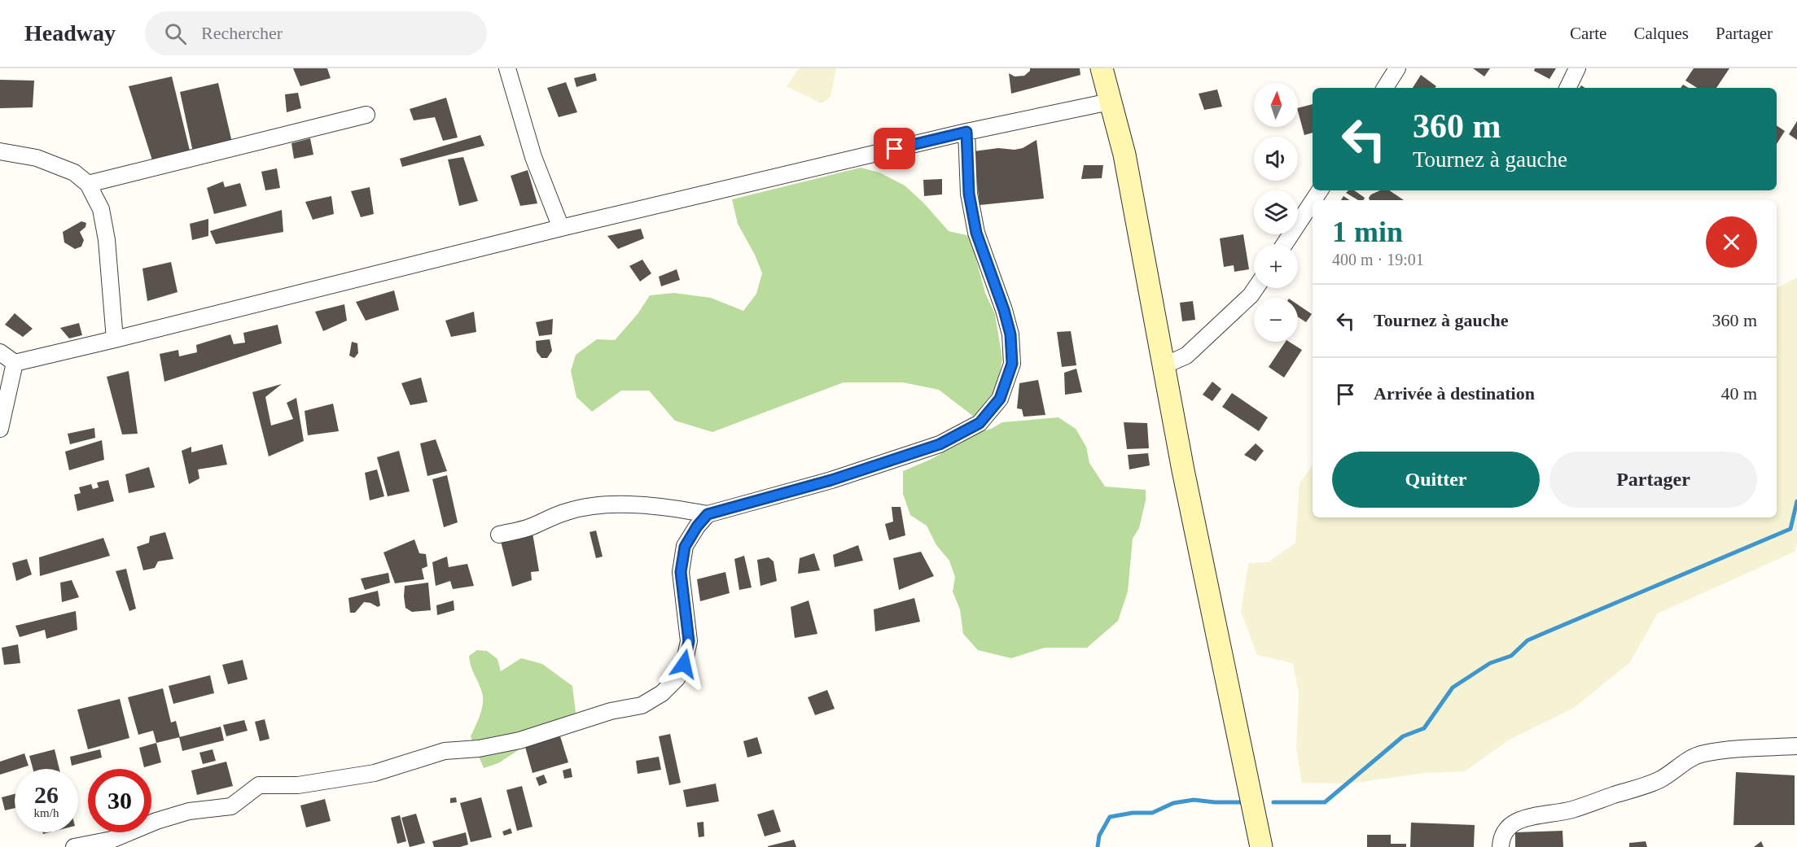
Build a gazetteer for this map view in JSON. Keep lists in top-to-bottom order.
{
  "north": "top",
  "page": {
    "header": "Headway",
    "search": "Rechercher",
    "nav": ["Carte", "Calques", "Partager"],
    "map_buttons": ["+", "−"],
    "turn": ["360 m", "Tournez à gauche"],
    "heading": ["1 min", "400 m · 19:01"],
    "list": [
      {
        "name": "Tournez à gauche",
        "value": "360 m"
      },
      {
        "name": "Arrivée à destination",
        "value": "40 m"
      }
    ],
    "buttons": ["Quitter", "Partager"],
    "speed": "26 km/h",
    "limit": "30"
  }
}
